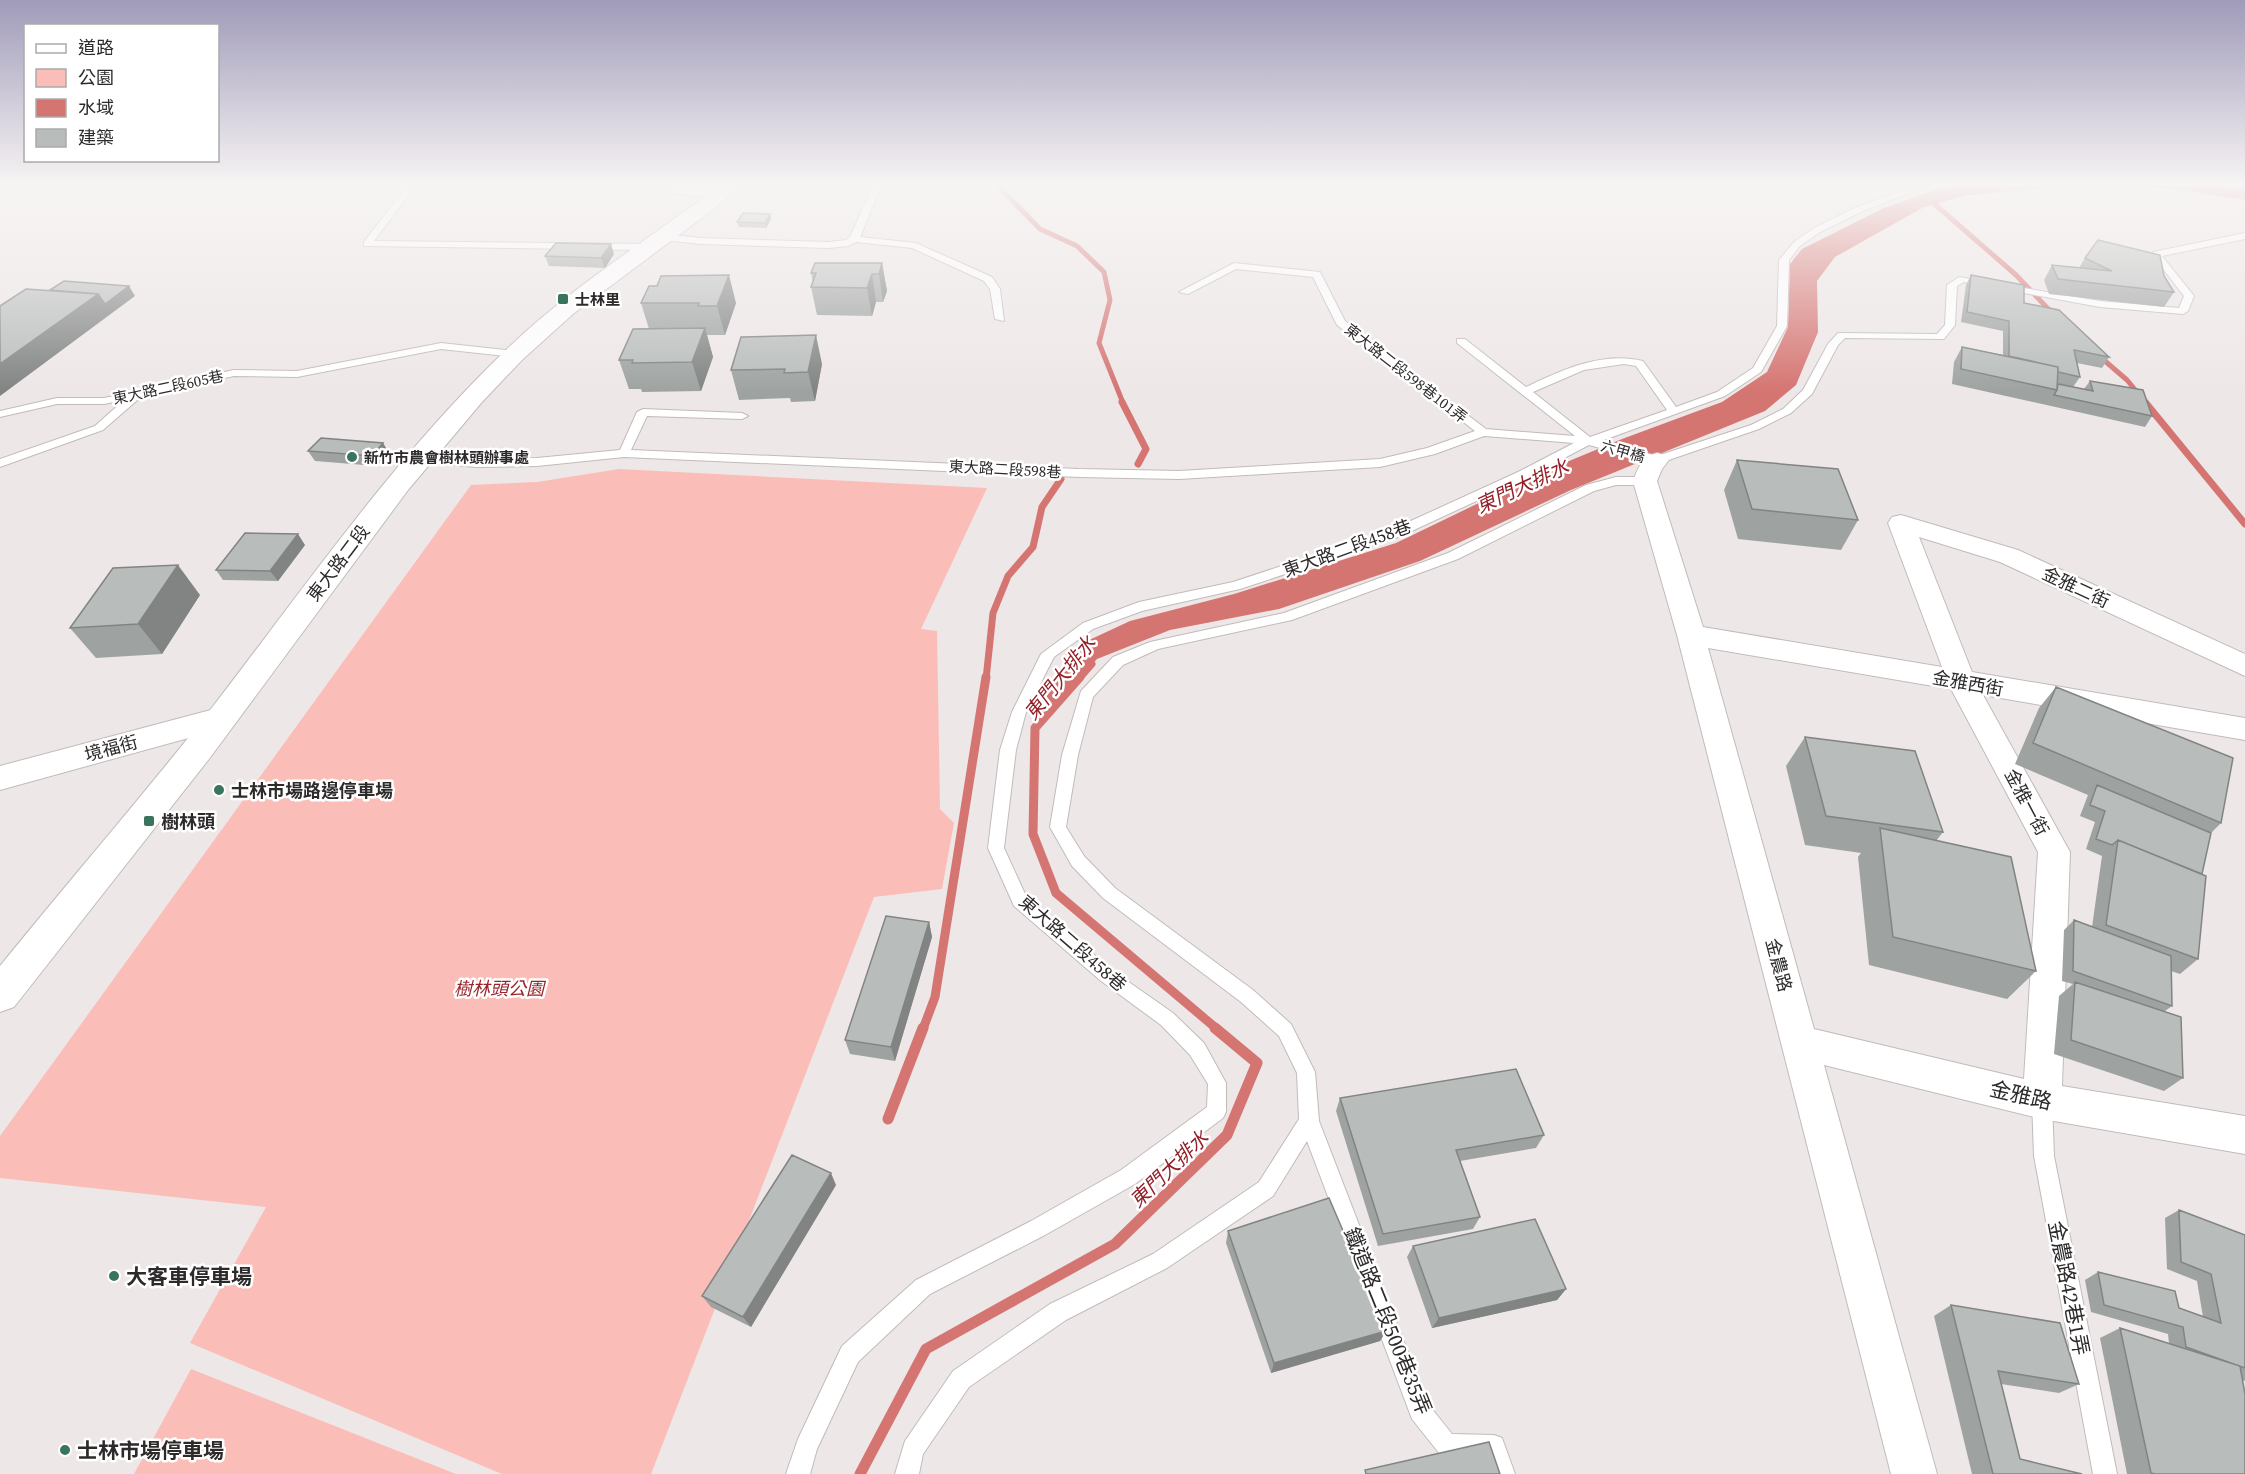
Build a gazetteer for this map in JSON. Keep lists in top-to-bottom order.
{
  "streets": {
    "main road": ["東大路二段"],
    "street": [
      "金雅二街",
      "金雅西街",
      "境福街",
      "金雅一街",
      "金農路",
      "金雅路"
    ],
    "lane": [
      "東大路二段598巷101弄",
      "東大路二段605巷",
      "六甲橋",
      "東大路二段598巷",
      "東大路二段458巷",
      "金農路42巷1弄",
      "鐵道路二段500巷35弄"
    ]
  },
  "crossings": [
    ["東大路二段598巷101弄", "東大路二段598巷"],
    ["東大路二段605巷", "東大路二段"],
    ["六甲橋", "東大路二段598巷"],
    ["六甲橋", "東大路二段458巷"],
    ["六甲橋", "金農路"],
    ["東大路二段598巷", "東大路二段458巷"],
    ["東大路二段598巷", "東大路二段"],
    ["東大路二段", "境福街"],
    ["金雅二街", "金雅一街"],
    ["金雅西街", "金雅一街"],
    ["金雅西街", "金農路"],
    ["金雅一街", "金雅路"],
    ["金雅一街", "金農路42巷1弄"],
    ["金農路", "金雅路"],
    ["金雅路", "金農路42巷1弄"]
  ],
  "water": ["東門大排水"],
  "parks": ["樹林頭公園"],
  "places": {
    "transit": ["士林里", "樹林頭"],
    "other": [
      "新竹市農會樹林頭辦事處",
      "士林市場路邊停車場",
      "大客車停車場",
      "士林市場停車場"
    ]
  },
  "legend": [
    "道路",
    "公園",
    "水域",
    "建築"
  ]
}
